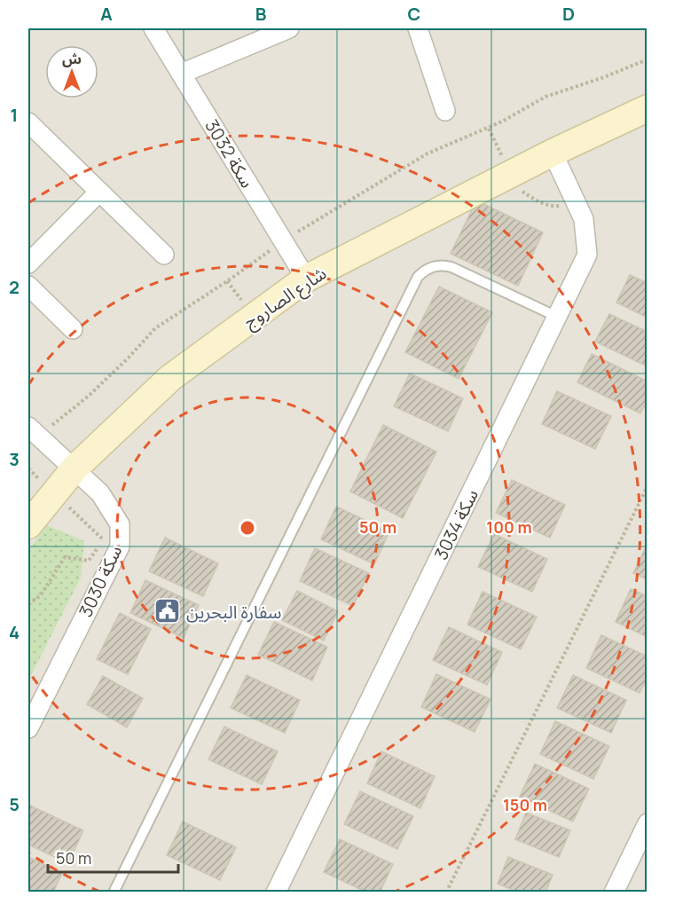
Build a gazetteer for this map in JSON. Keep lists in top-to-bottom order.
{
  "streets": {
    "main road": ["شارع الصاروج"],
    "street": ["سكة 3032", "سكة 3034", "سكة 3030"]
  },
  "crossings": [
    ["سكة 3032", "شارع الصاروج"],
    ["شارع الصاروج", "سكة 3034"],
    ["شارع الصاروج", "سكة 3030"]
  ],
  "places": {
    "public building": ["سفارة البحرين"]
  },
  "scale_bar": "50 m",
  "north": "top",
  "grid": {
    "columns": [
      "A",
      "B",
      "C",
      "D"
    ],
    "rows": [
      "1",
      "2",
      "3",
      "4",
      "5"
    ]
  },
  "rings": ["50 m", "100 m", "150 m"]
}
